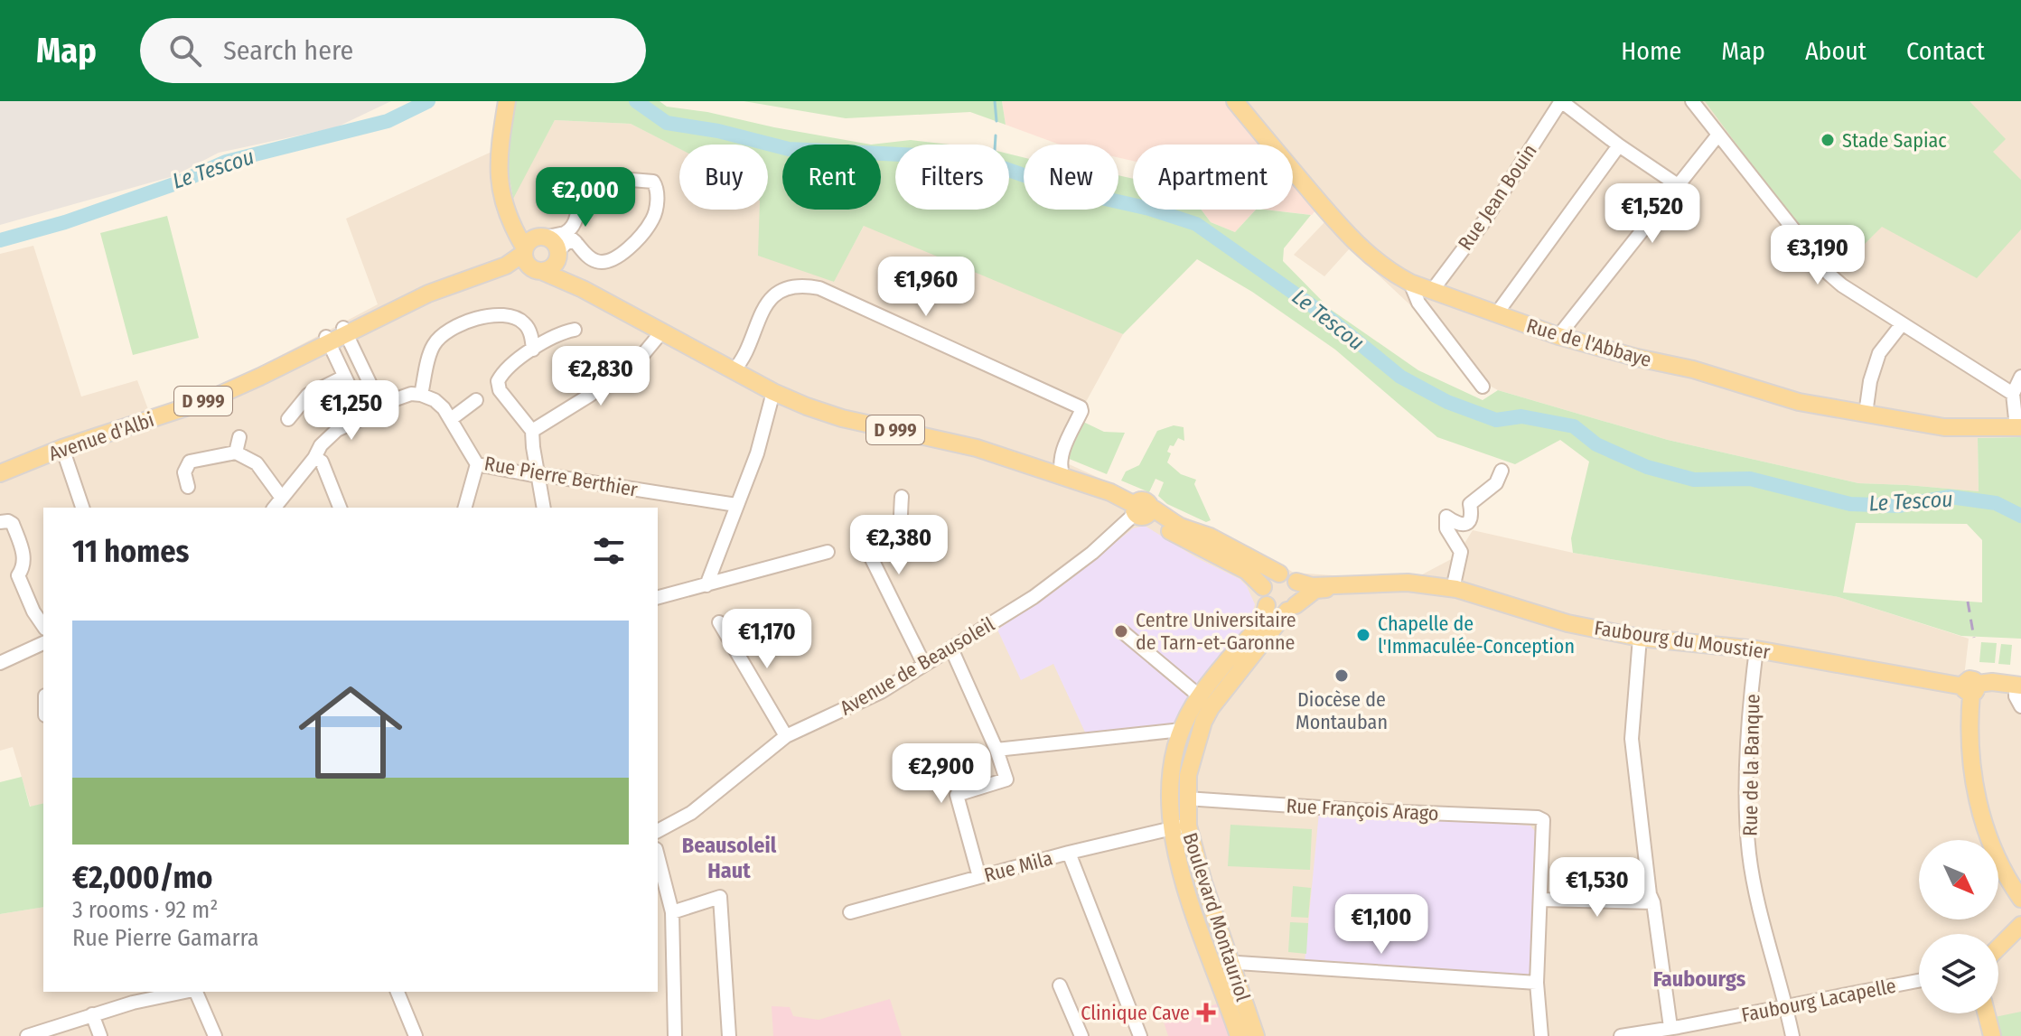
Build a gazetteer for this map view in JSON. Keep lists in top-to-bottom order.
{
  "streets": {
    "main road": [
      "Rue de l'Abbaye",
      "D 999",
      "Avenue d'Albi",
      "Faubourg du Moustier",
      "Boulevard Montauriol"
    ],
    "street": [
      "Rue Jean Bouin",
      "Rue Pierre Berthier",
      "Avenue de Beausoleil",
      "Rue de la Banque",
      "Rue François Arago",
      "Rue Mila",
      "Faubourg Lacapelle"
    ]
  },
  "crossings": [
    ["Rue Jean Bouin", "Rue de l'Abbaye"],
    ["D 999", "Avenue d'Albi"],
    ["D 999", "Faubourg du Moustier"],
    ["D 999", "Avenue de Beausoleil"],
    ["D 999", "Boulevard Montauriol"],
    ["Faubourg du Moustier", "Rue de la Banque"],
    ["Faubourg du Moustier", "Boulevard Montauriol"],
    ["Rue de la Banque", "Faubourg Lacapelle"],
    ["Rue François Arago", "Boulevard Montauriol"],
    ["Rue Mila", "Boulevard Montauriol"]
  ],
  "districts": ["Beausoleil Haut", "Faubourgs"],
  "water": ["Le Tescou"],
  "places": {
    "other": [
      "Stade Sapiac",
      "Centre Universitaire de Tarn-et-Garonne",
      "Chapelle de l'Immaculée-Conception",
      "Diocèse de Montauban"
    ],
    "health": ["Clinique Cave"]
  },
  "north": "bottom right",
  "page": {
    "header": "Map",
    "search": "Search here",
    "nav": [
      "Home",
      "Map",
      "About",
      "Contact"
    ],
    "chip": [
      "Buy",
      "Rent",
      "Filters",
      "New",
      "Apartment"
    ],
    "price": [
      "€2,000",
      "€1,520",
      "€3,190",
      "€1,960",
      "€2,830",
      "€1,250",
      "€2,380",
      "€1,170",
      "€2,900",
      "€1,530",
      "€1,100"
    ],
    "heading": "11 homes",
    "list": [
      {
        "name": "€2,000/mo",
        "note": "3 rooms · 92 m² · Rue Pierre Gamarra"
      }
    ]
  }
}
